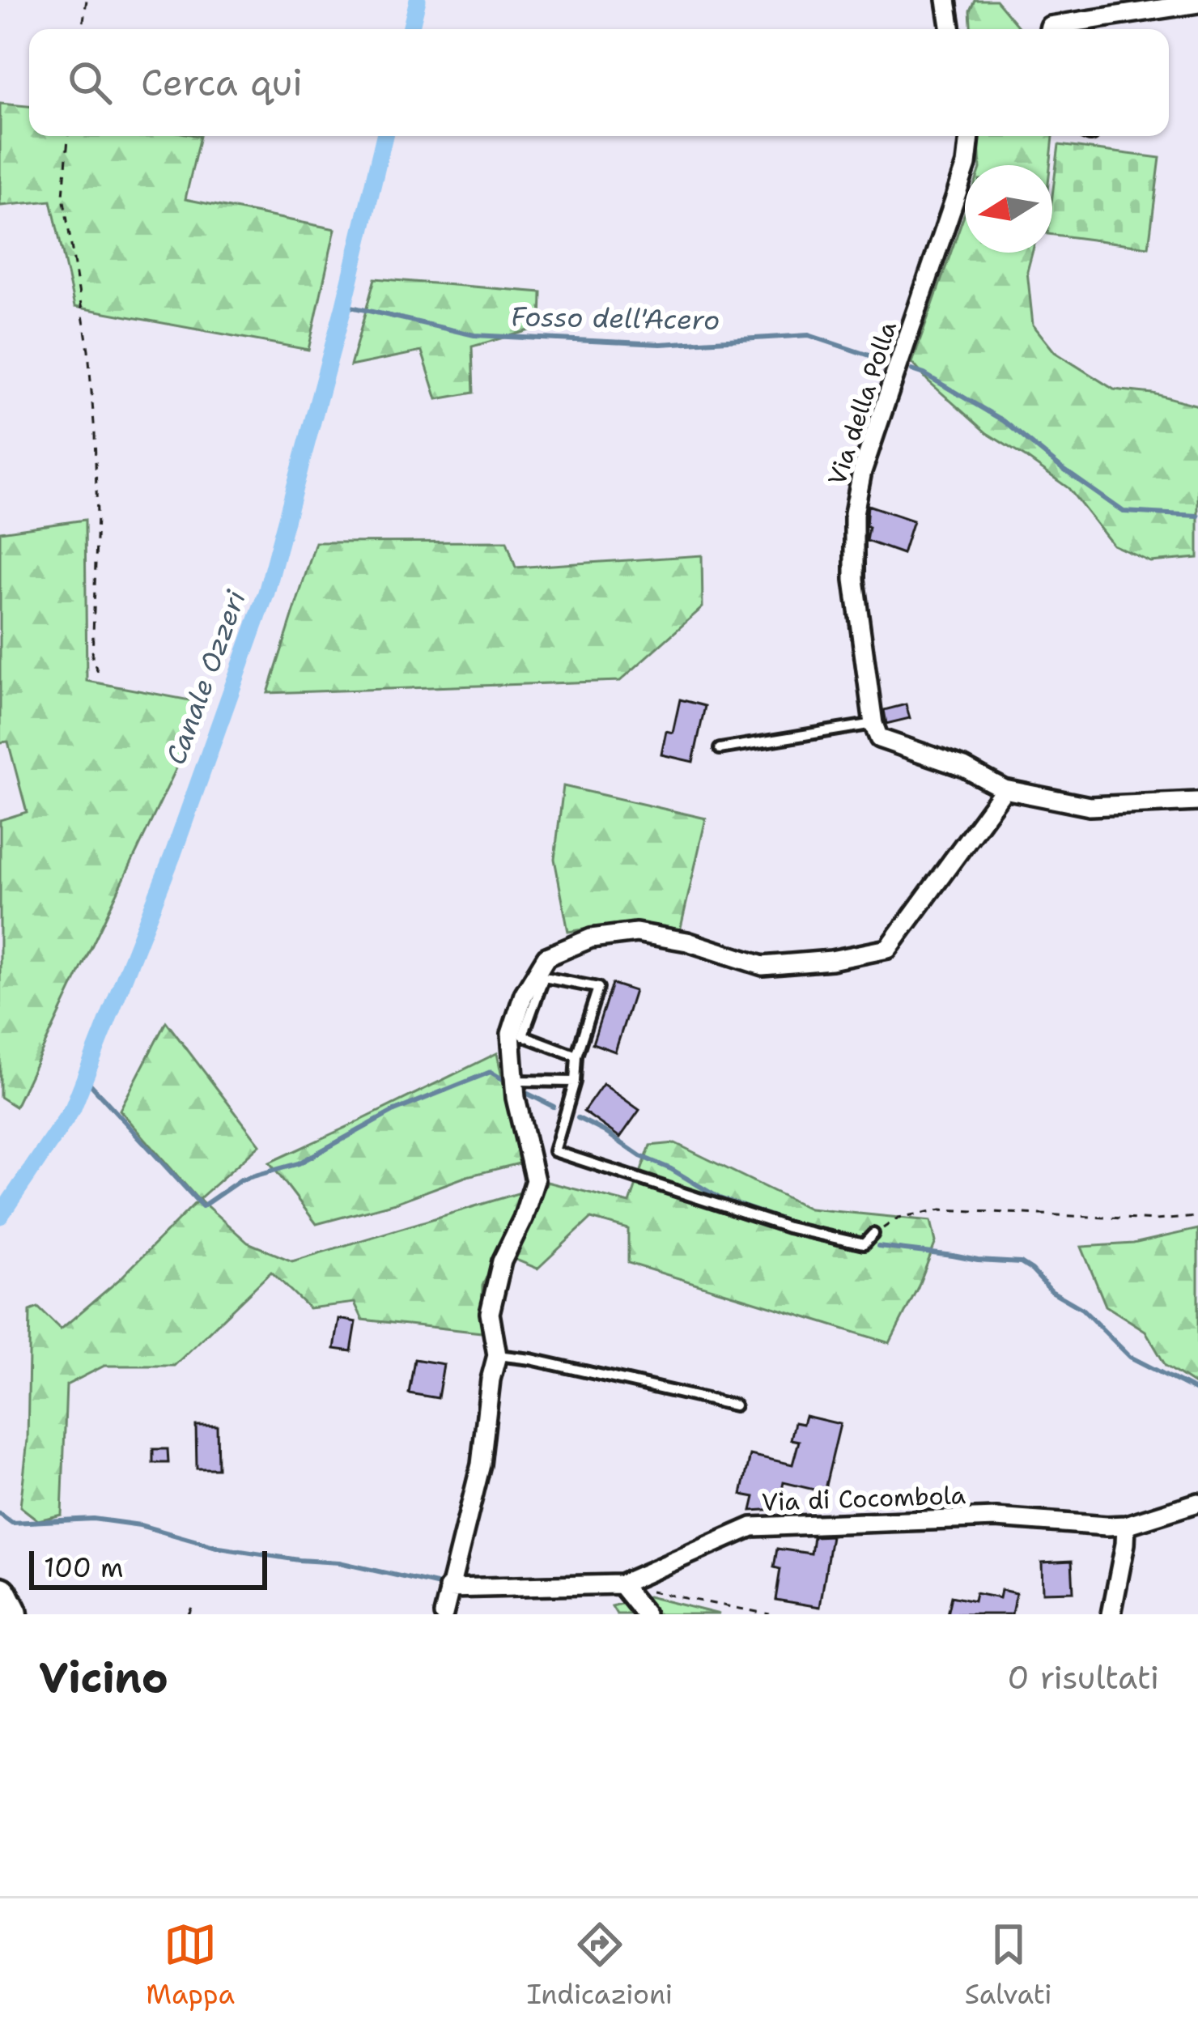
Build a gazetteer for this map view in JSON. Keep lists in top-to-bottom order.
{
  "streets": {
    "street": ["Via della Polla", "Via di Cocombola"]
  },
  "water": ["Fosso dell'Acero", "Canale Ozzeri"],
  "scale_bar": "100 m",
  "north": "left",
  "page": {
    "search": "Cerca qui",
    "scale": "100 m",
    "heading": ["Vicino", "0 risultati"],
    "nav": ["Mappa", "Indicazioni", "Salvati"]
  }
}
